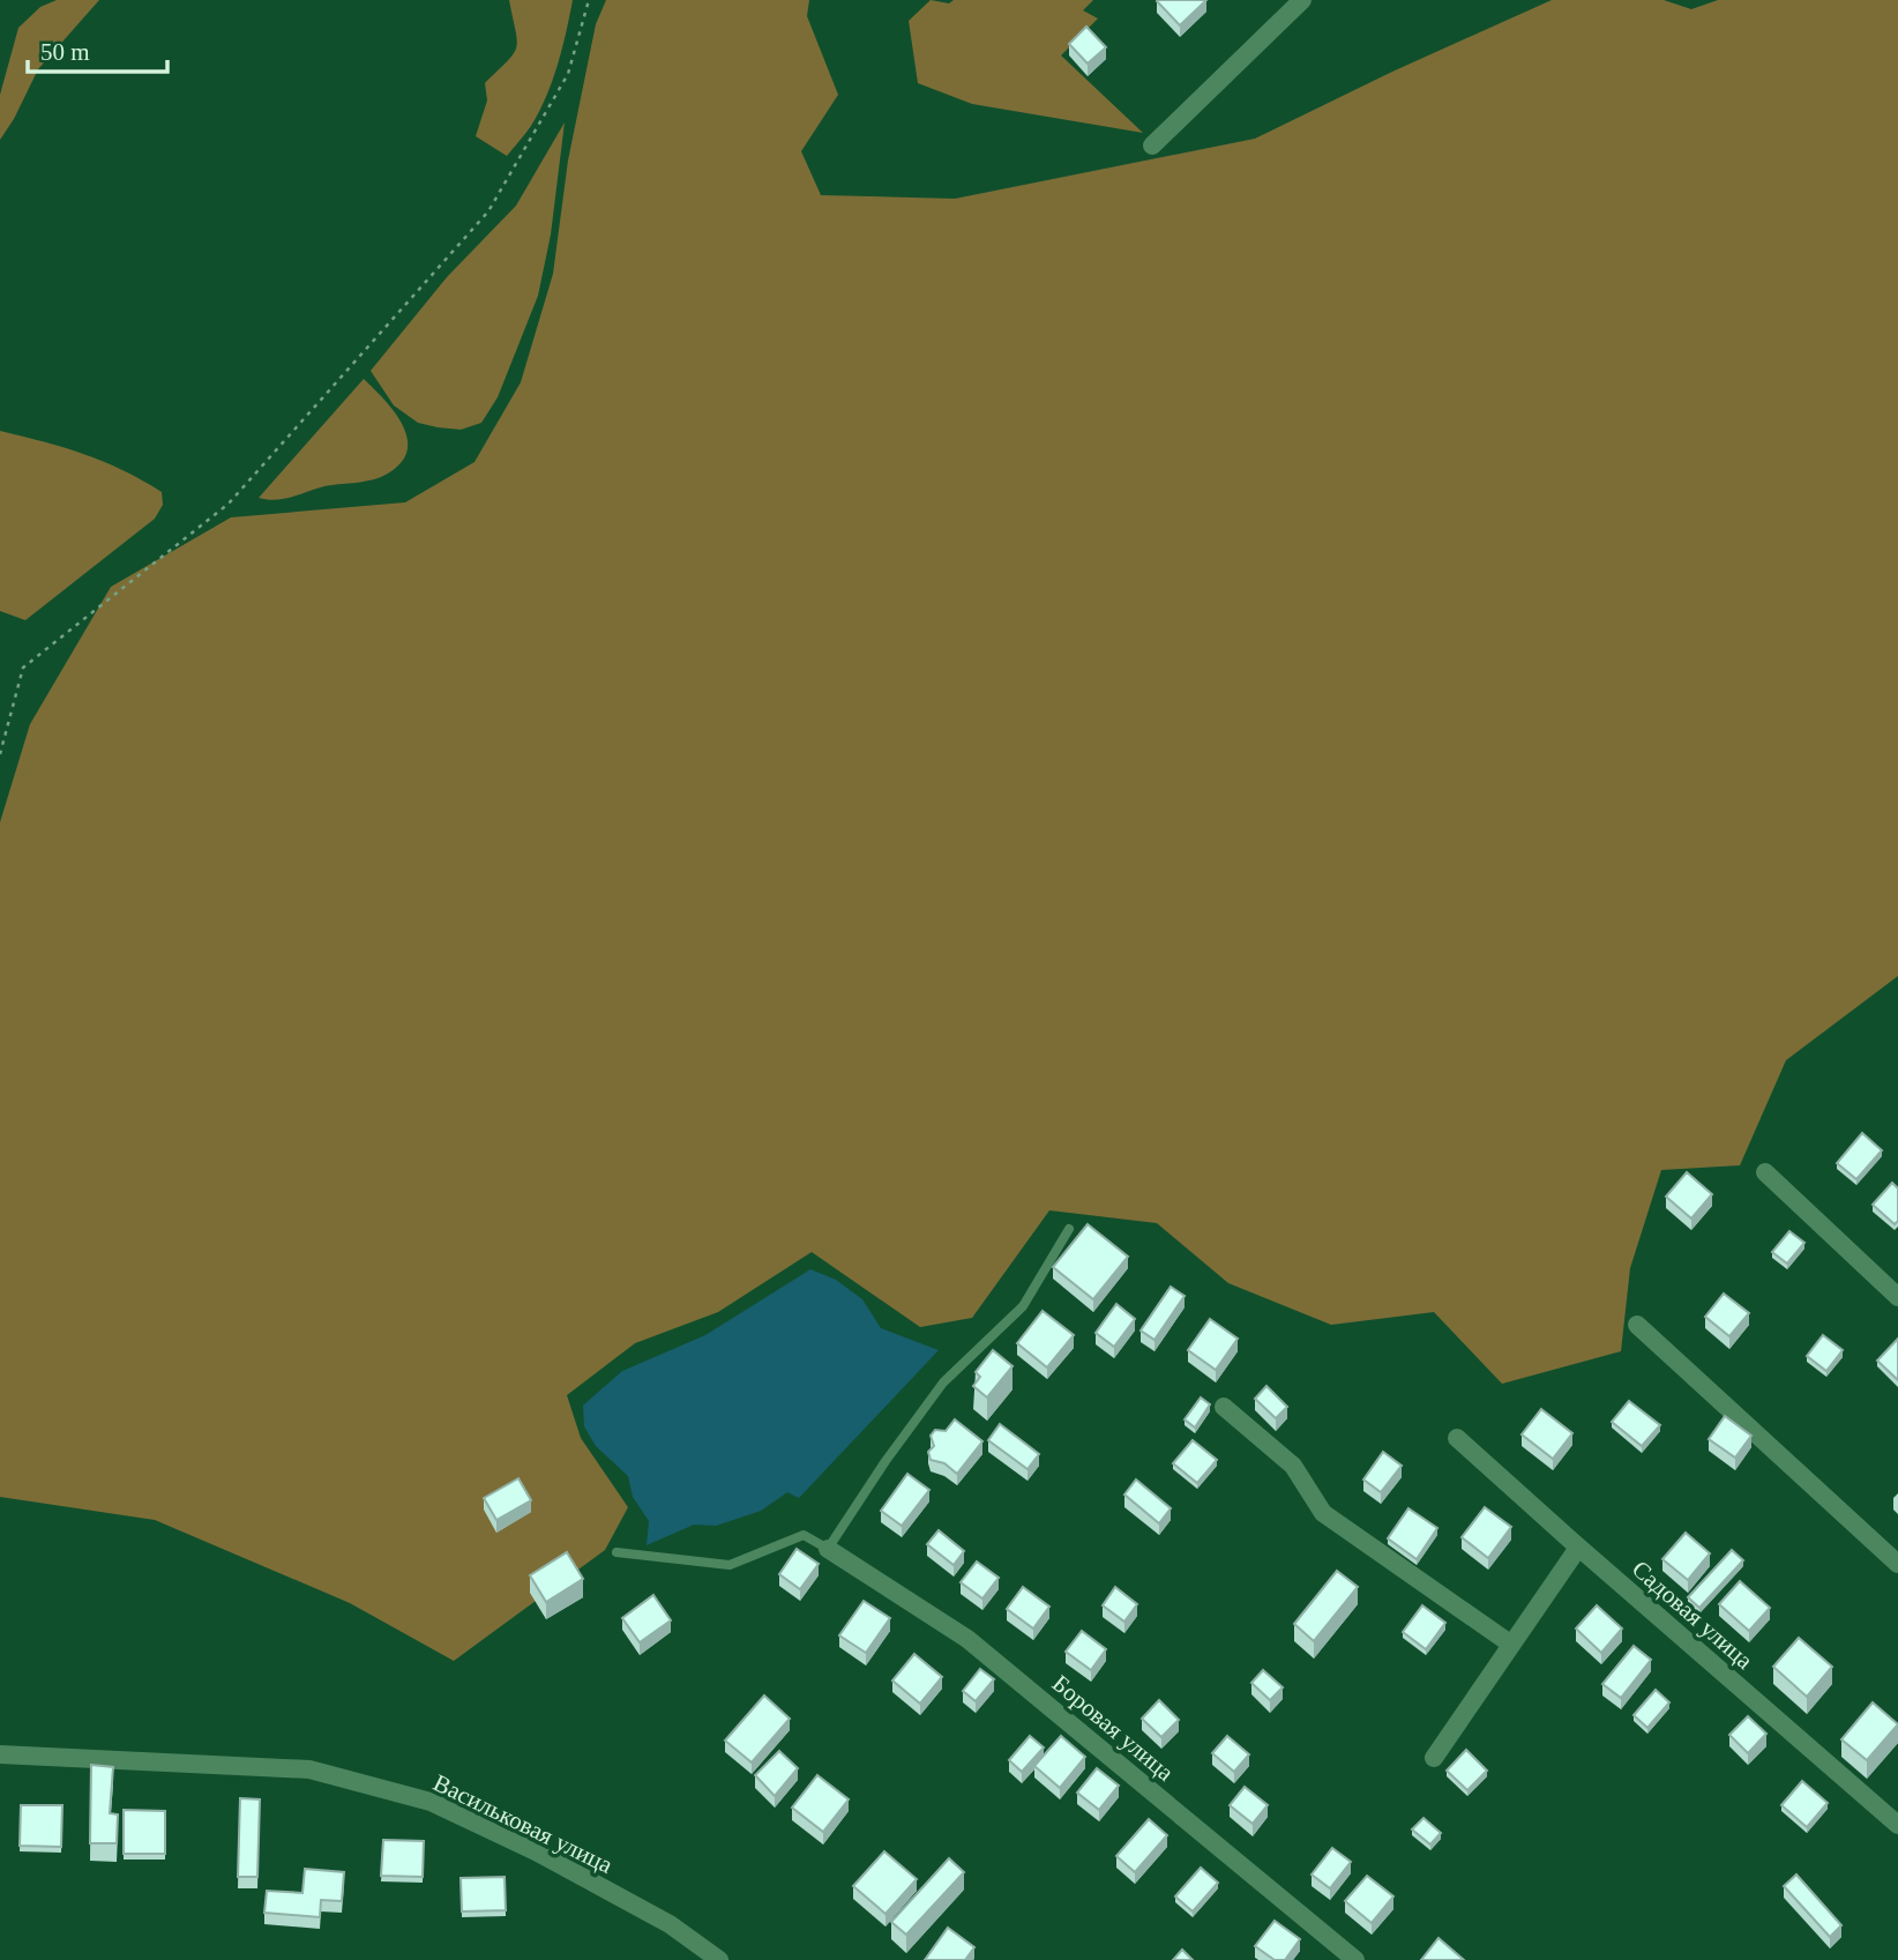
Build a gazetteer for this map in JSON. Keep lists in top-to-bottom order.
{
  "streets": {
    "street": ["Садовая улица", "Боровая улица", "Васильковая улица"]
  },
  "scale_bar": "50 m"
}
